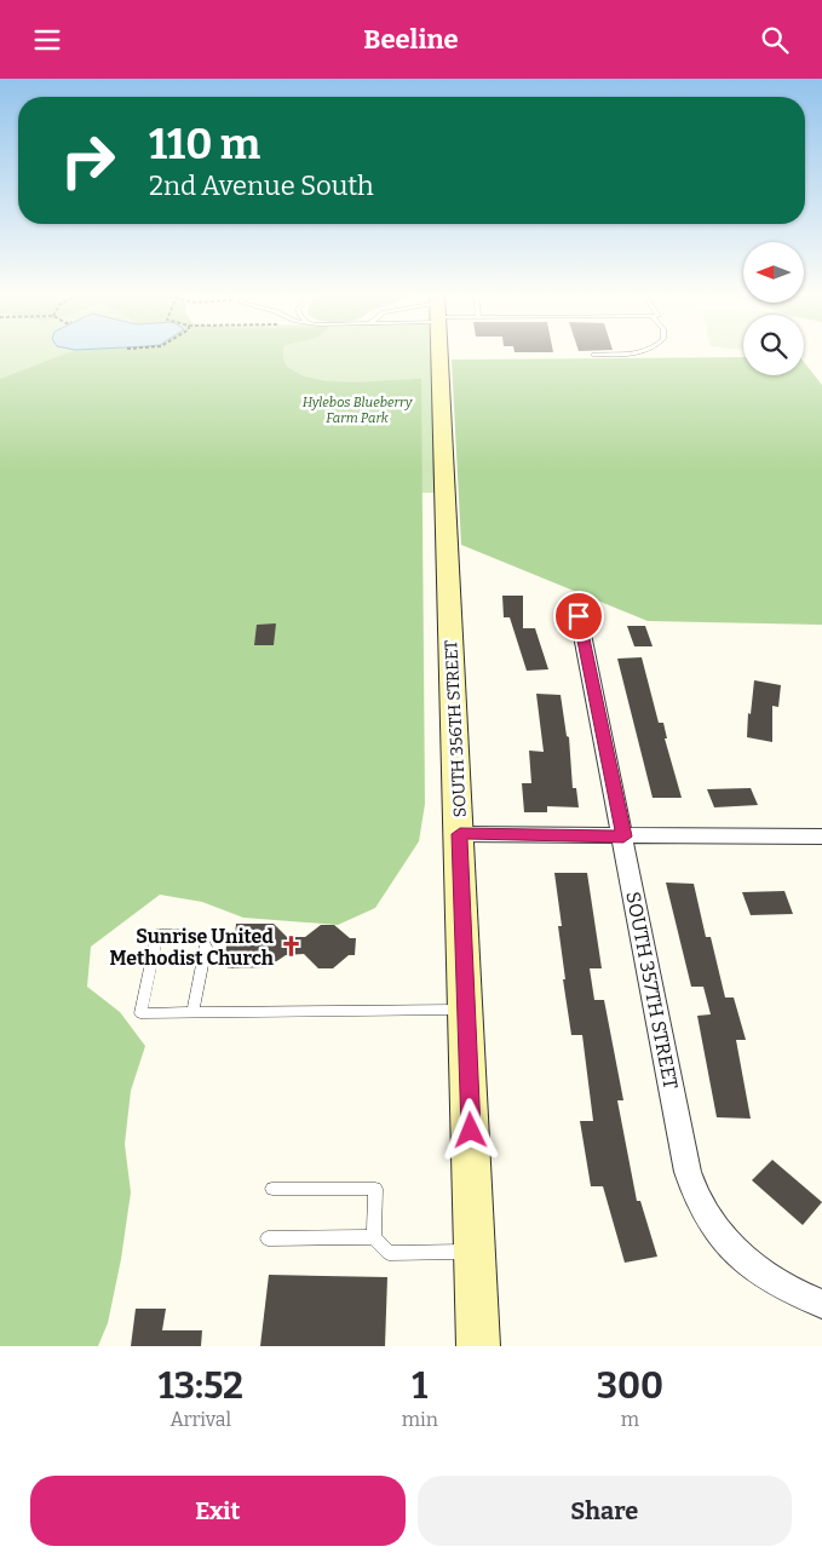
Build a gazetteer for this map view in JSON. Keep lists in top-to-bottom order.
{
  "streets": {
    "main road": ["SOUTH 356TH STREET"],
    "street": ["SOUTH 357TH STREET"]
  },
  "parks": ["Hylebos Blueberry Farm Park"],
  "places": {
    "church": ["Sunrise United Methodist Church"]
  },
  "north": "left",
  "page": {
    "header": "Beeline",
    "turn": ["110 m", "2nd Avenue South"],
    "eta": [
      "13:52",
      "Arrival",
      "1",
      "min",
      "300",
      "m"
    ],
    "buttons": ["Exit", "Share"]
  }
}
